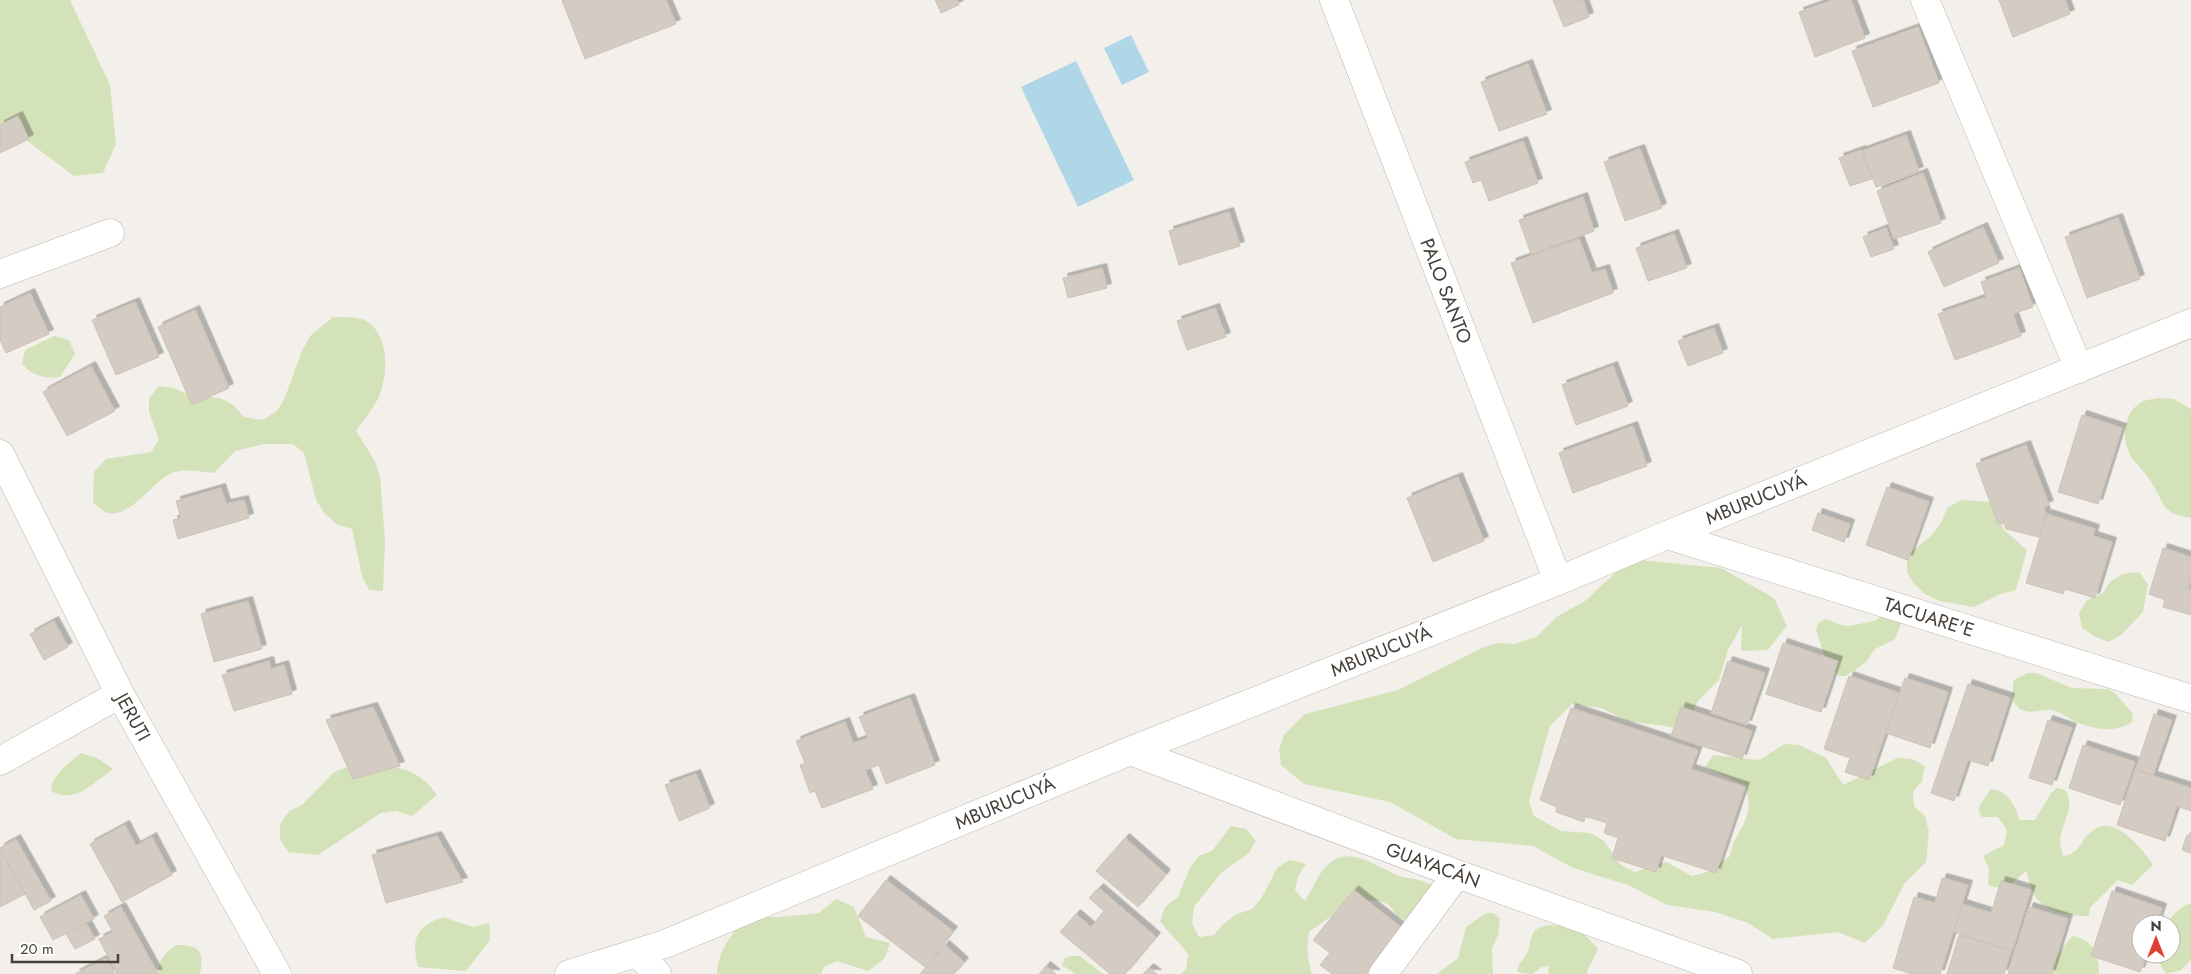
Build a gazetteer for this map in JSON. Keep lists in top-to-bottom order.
{
  "streets": {
    "street": [
      "PALO SANTO",
      "MBURUCUYÁ",
      "TACUARE'E",
      "JERUTI",
      "GUAYACÁN"
    ]
  },
  "crossings": [
    ["PALO SANTO", "MBURUCUYÁ"],
    ["MBURUCUYÁ", "TACUARE'E"],
    ["MBURUCUYÁ", "GUAYACÁN"]
  ],
  "scale_bar": "20 m",
  "north": "top"
}
